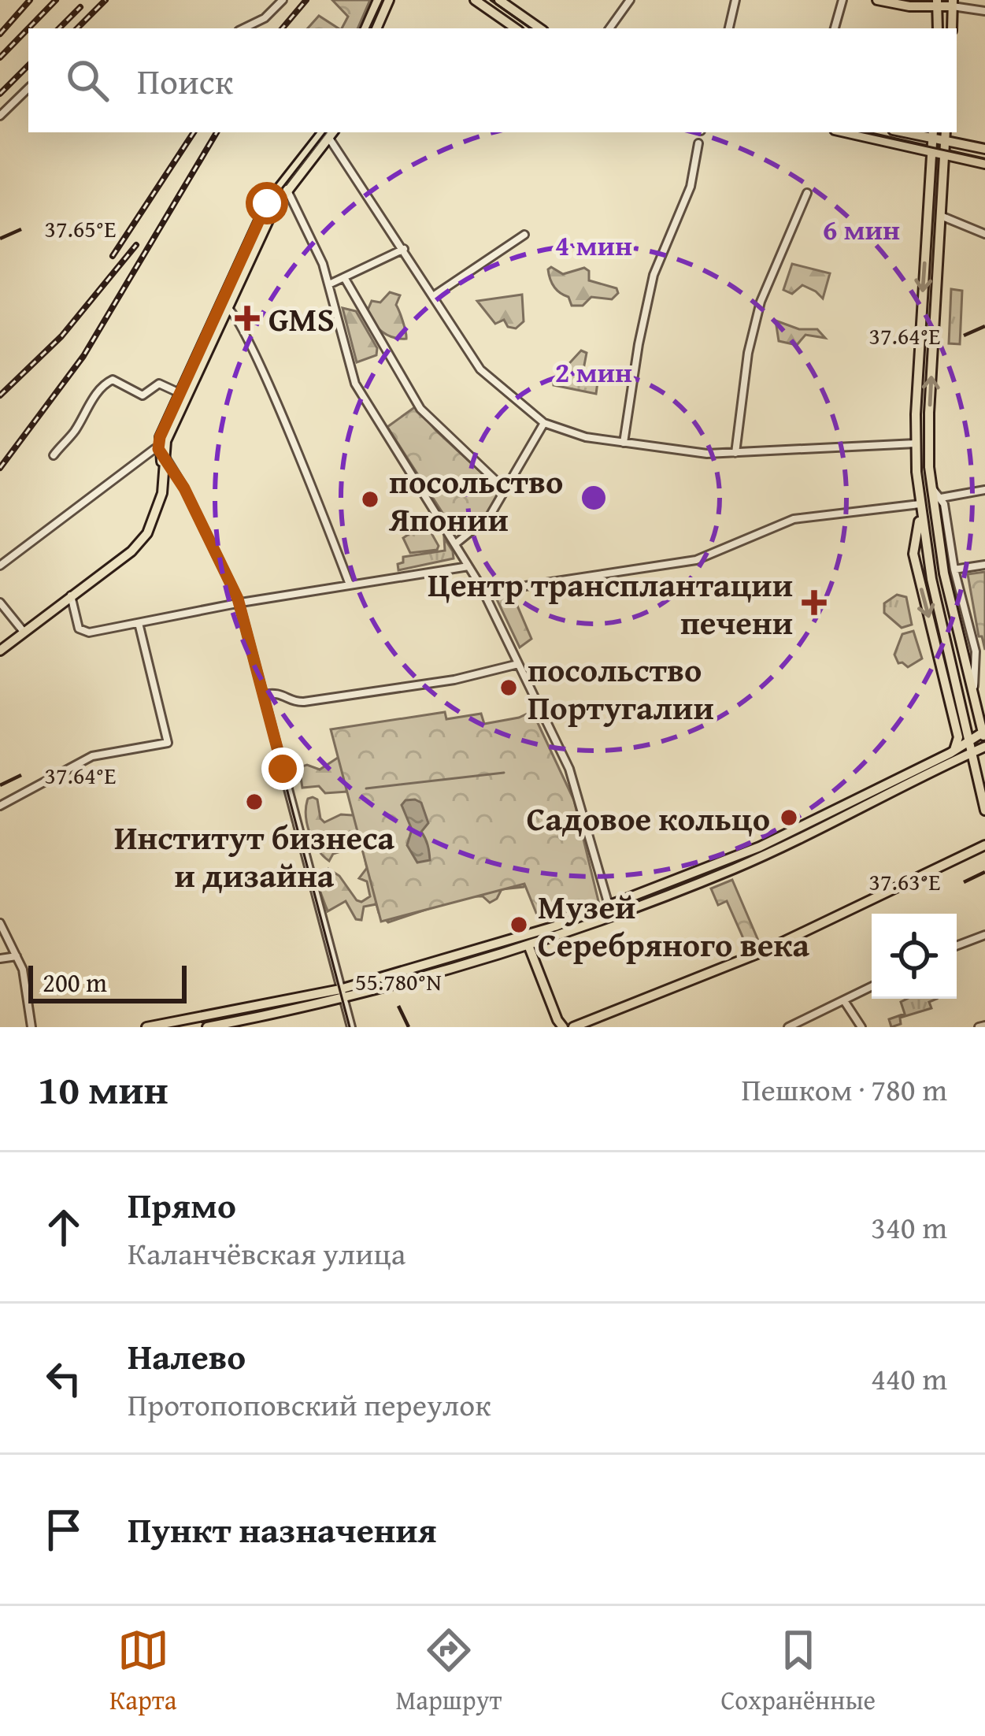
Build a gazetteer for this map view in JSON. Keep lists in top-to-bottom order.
{
  "places": {
    "health": ["GMS", "Центр трансплантации печени"],
    "other": [
      "посольство Японии",
      "посольство Португалии",
      "Институт бизнеса и дизайна",
      "Садовое кольцо",
      "Музей Серебряного века"
    ]
  },
  "scale_bar": "200 m",
  "page": {
    "search": "Поиск",
    "scale": "200 m",
    "heading": ["10 мин", "Пешком · 780 m"],
    "list": [
      ["Прямо", "Каланчёвская улица", "340 m"],
      ["Налево", "Протопоповский переулок", "440 m"],
      "Пункт назначения"
    ],
    "nav": ["Карта", "Маршрут", "Сохранённые"]
  },
  "coordinates": [
    "37.65°E",
    "37.64°E",
    "37.63°E",
    "55.780°N"
  ],
  "rings": ["6 мин", "4 мин", "2 мин"]
}
